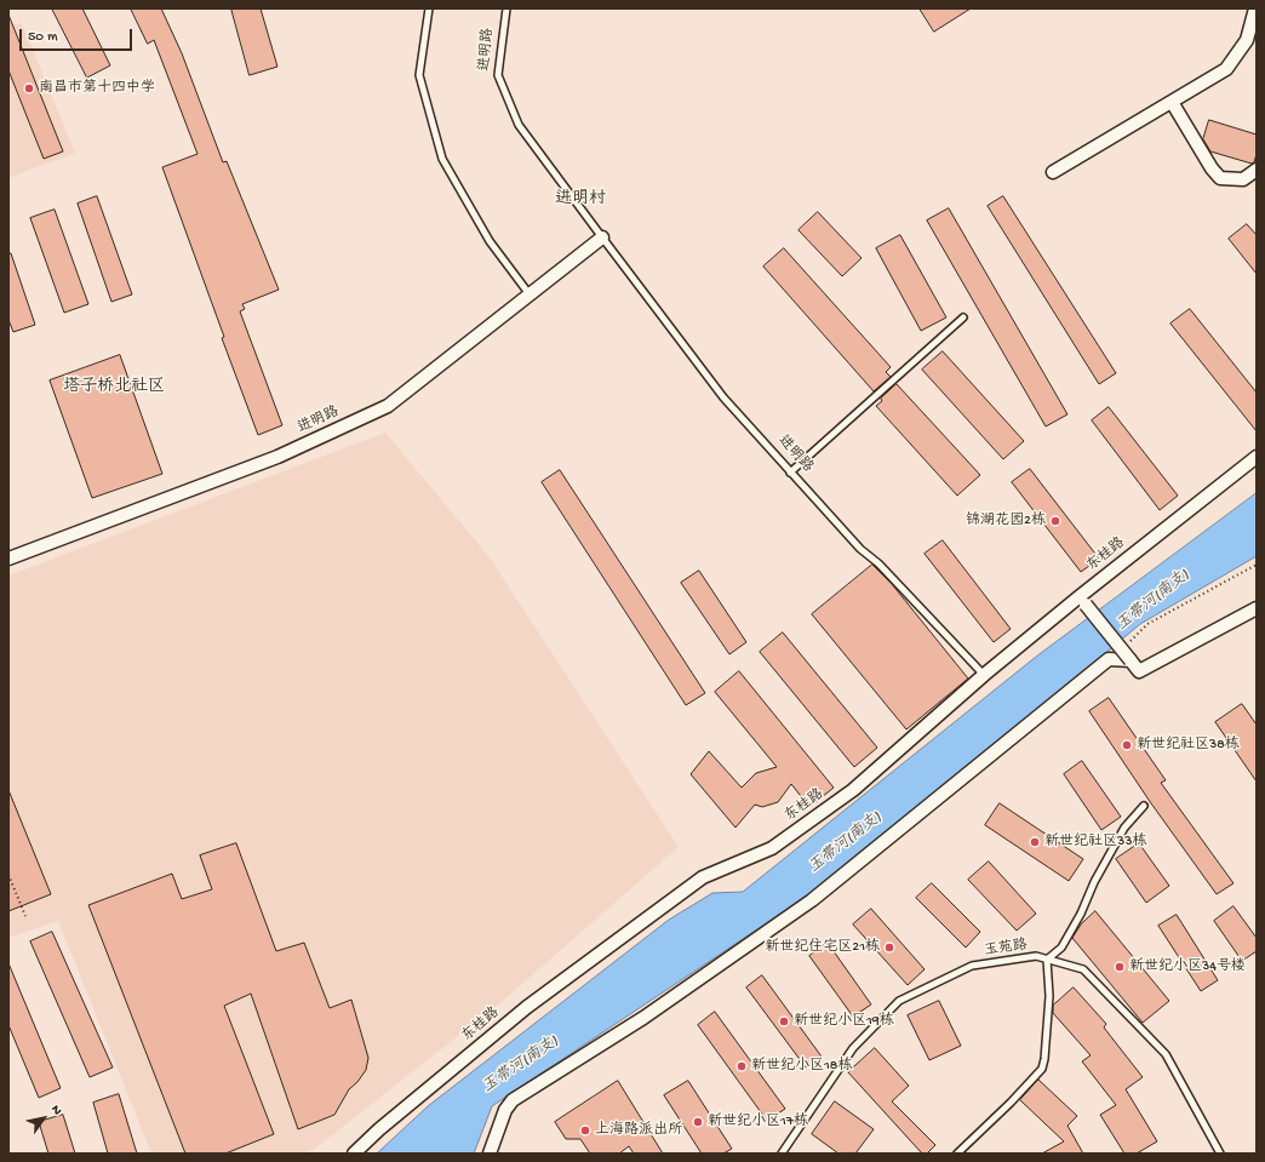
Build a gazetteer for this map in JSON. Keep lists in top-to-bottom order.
{
  "streets": {
    "street": ["进明路", "东桂路"],
    "lane": ["玉苑路"]
  },
  "crossings": [
    ["进明路", "东桂路"]
  ],
  "districts": ["进明村", "塔子桥北社区"],
  "water": ["玉带河(南支)"],
  "places": [
    "南昌市第十四中学",
    "锦湖花园2栋",
    "新世纪社区38栋",
    "新世纪社区33栋",
    "新世纪住宅区21栋",
    "新世纪小区34号楼",
    "新世纪小区19栋",
    "新世纪小区18栋",
    "新世纪小区17栋",
    "上海路派出所"
  ],
  "scale_bar": "50 m",
  "north": "top right"
}
